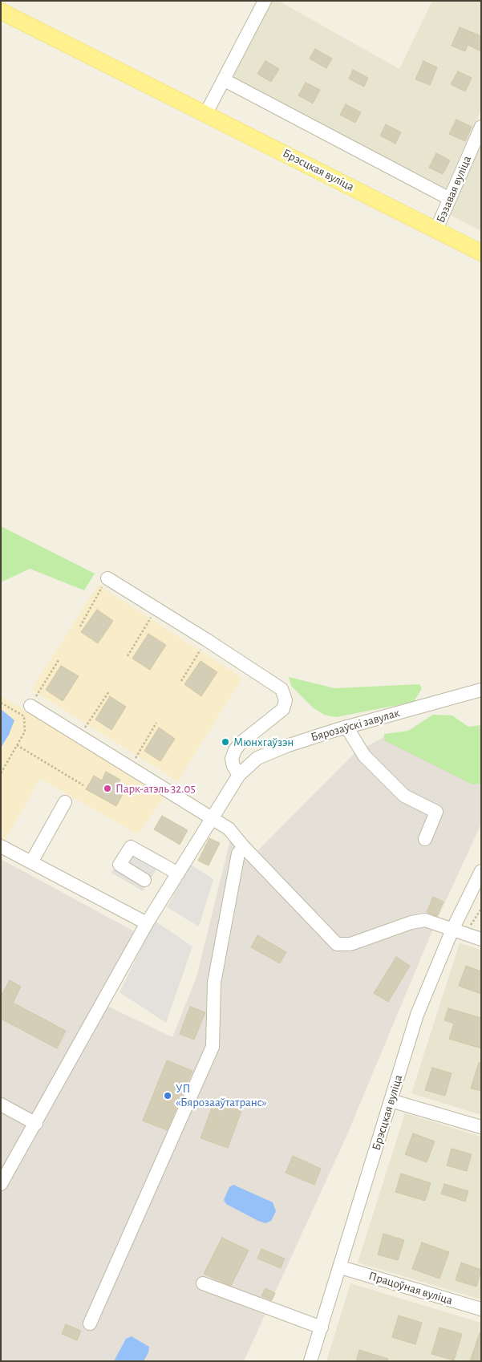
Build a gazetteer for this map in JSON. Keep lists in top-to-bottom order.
{
  "streets": {
    "main road": ["Брэсцкая вуліца"],
    "street": ["Бэзавая вуліца", "Бярозаўскі завулак", "Працоўная вуліца"]
  },
  "crossings": [
    ["Брэсцкая вуліца", "Бэзавая вуліца"],
    ["Брэсцкая вуліца", "Працоўная вуліца"]
  ],
  "places": ["Мюнхгаўзэн", "Парк-атэль 32.05", "УП «Бярозааўтатранс»"]
}
